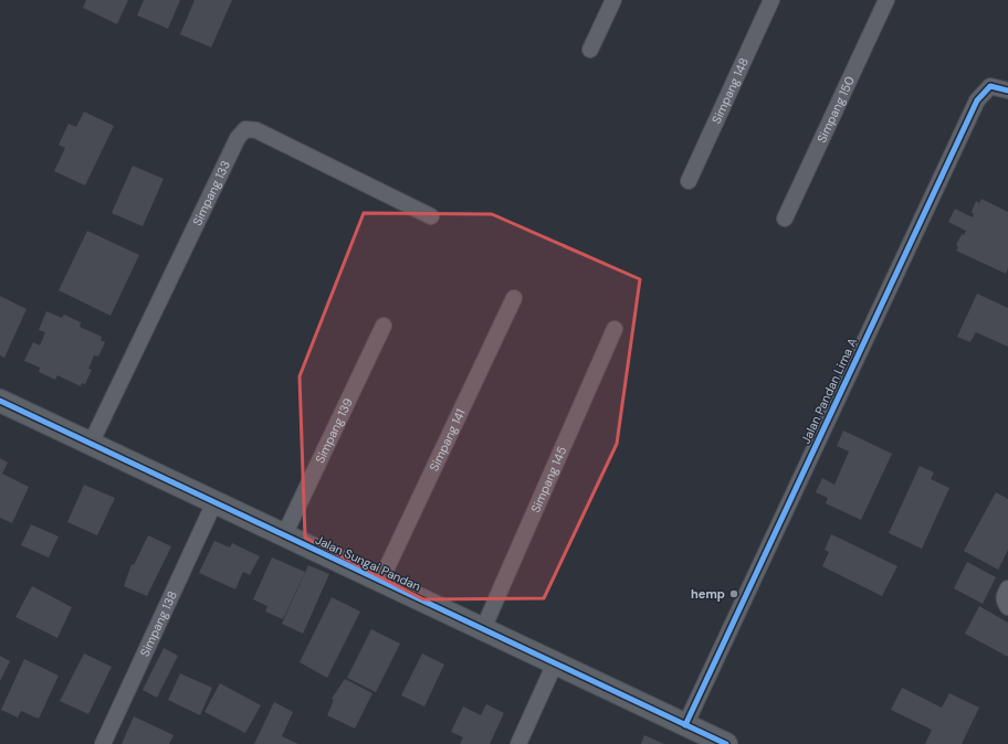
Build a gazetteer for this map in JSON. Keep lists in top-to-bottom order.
{
  "streets": {
    "street": [
      "Simpang 148",
      "Simpang 150",
      "Simpang 133",
      "Jalan Pandan Lima A",
      "Simpang 139",
      "Simpang 141",
      "Simpang 145",
      "Jalan Sungai Pandan",
      "Simpang 138"
    ]
  },
  "crossings": [
    ["Simpang 133", "Jalan Sungai Pandan"],
    ["Jalan Pandan Lima A", "Jalan Sungai Pandan"],
    ["Simpang 139", "Jalan Sungai Pandan"],
    ["Simpang 141", "Jalan Sungai Pandan"],
    ["Simpang 145", "Jalan Sungai Pandan"],
    ["Jalan Sungai Pandan", "Simpang 138"]
  ],
  "places": ["hemp"]
}
